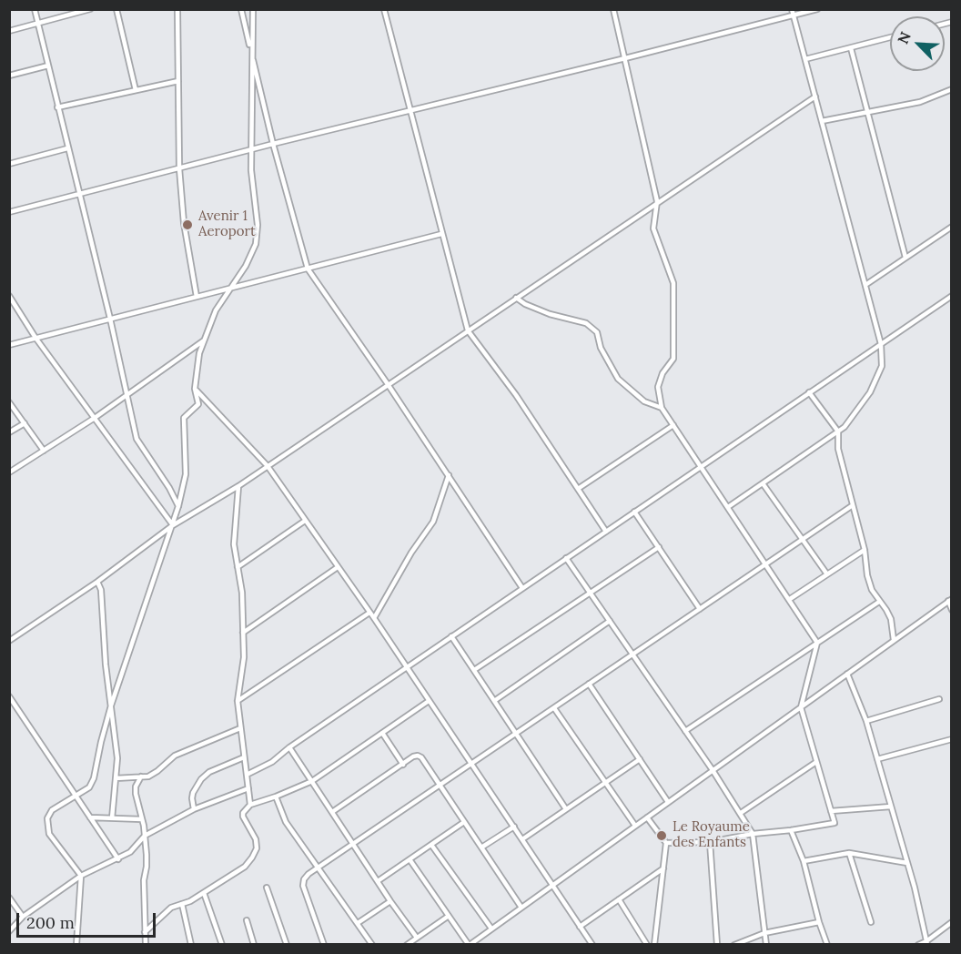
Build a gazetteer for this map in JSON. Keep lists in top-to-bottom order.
{
  "places": ["Avenir 1 Aeroport", "Le Royaume des Enfants"],
  "scale_bar": "200 m",
  "north": "top left"
}
